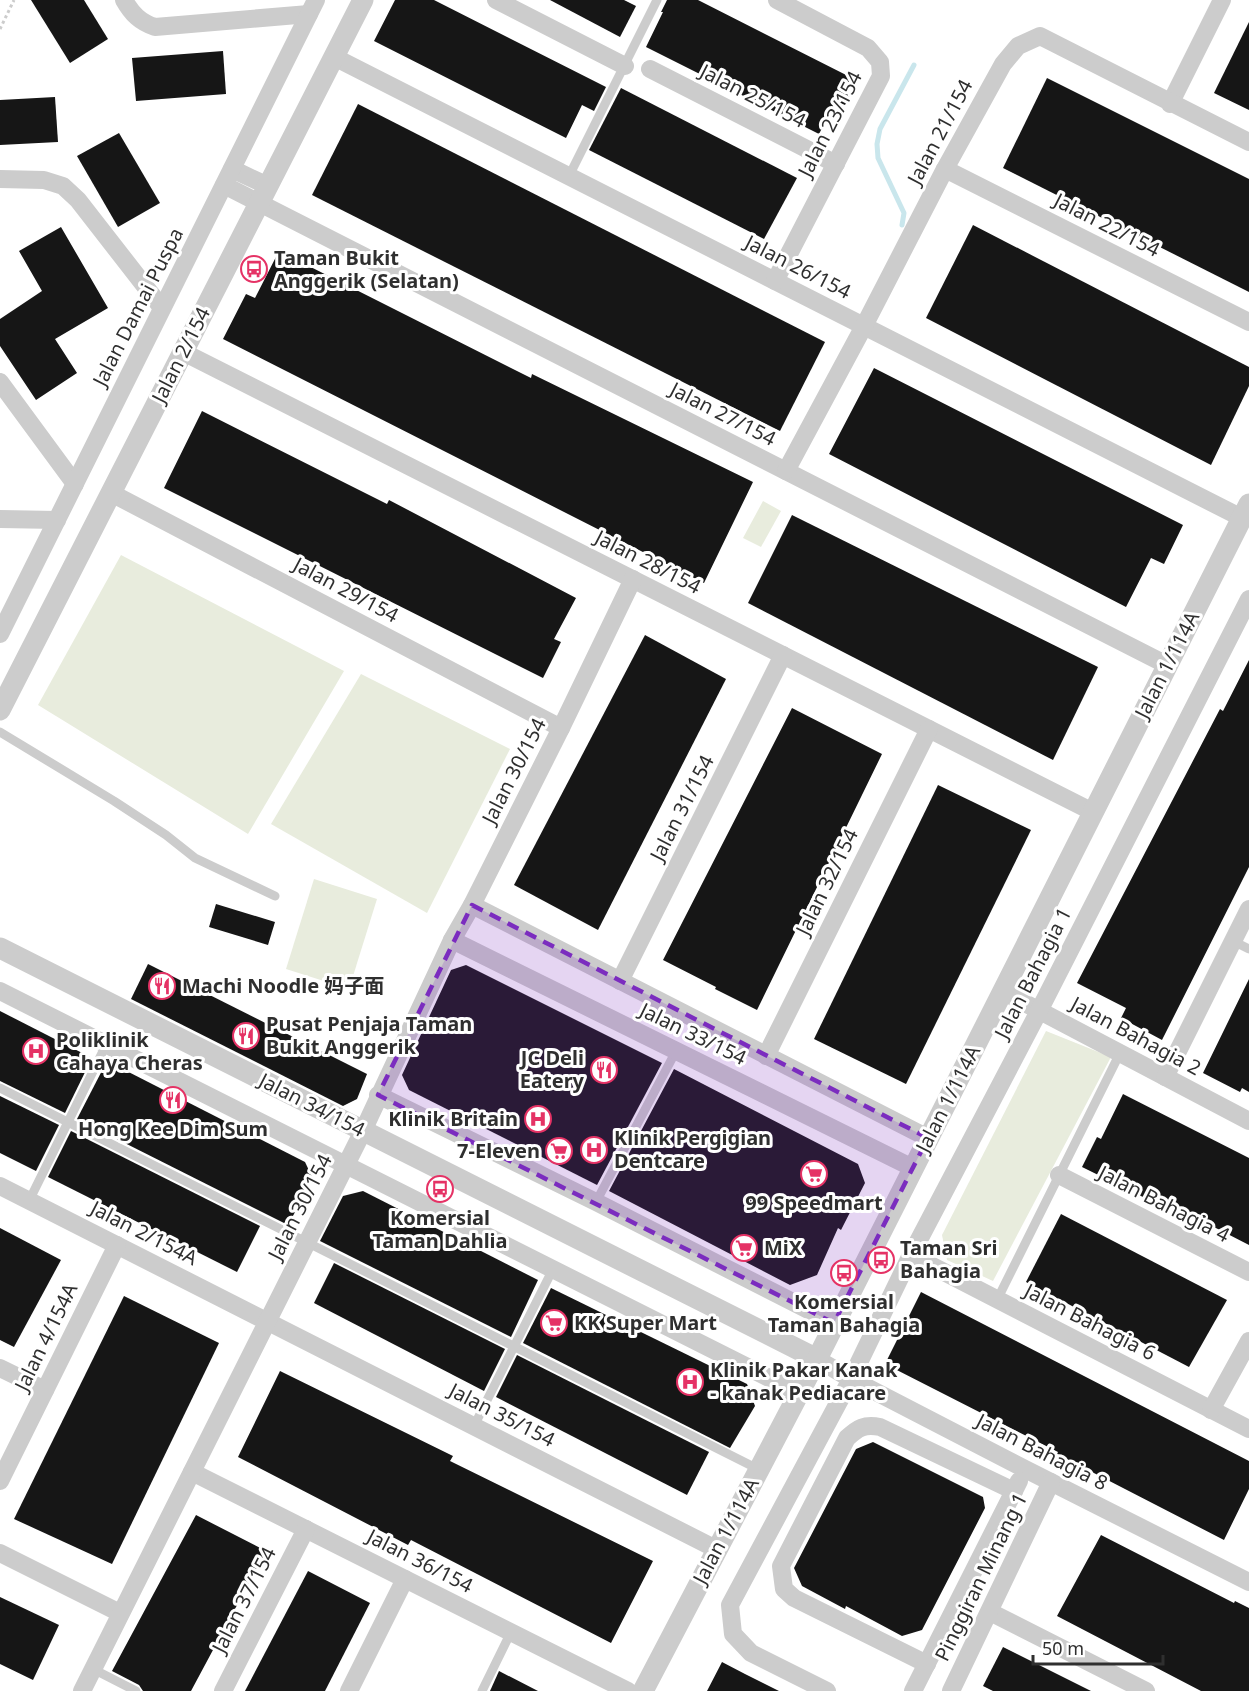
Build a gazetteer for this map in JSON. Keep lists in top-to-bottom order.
{
  "streets": {
    "street": [
      "Jalan 25/154",
      "Jalan 23/154",
      "Jalan 21/154",
      "Jalan 22/154",
      "Jalan 26/154",
      "Jalan Damai Puspa",
      "Jalan 2/154",
      "Jalan 27/154",
      "Jalan 28/154",
      "Jalan 29/154",
      "Jalan 1/114A",
      "Jalan 30/154",
      "Jalan 31/154",
      "Jalan 32/154",
      "Jalan Bahagia 1",
      "Jalan 33/154",
      "Jalan Bahagia 2",
      "Jalan 34/154",
      "Jalan Bahagia 4",
      "Jalan 2/154A",
      "Jalan Bahagia 6",
      "Jalan 4/154A",
      "Jalan 35/154",
      "Jalan Bahagia 8",
      "Jalan 36/154",
      "Pinggiran Minang 1",
      "Jalan 37/154"
    ]
  },
  "crossings": [
    ["Jalan 25/154", "Jalan 23/154"],
    ["Jalan 23/154", "Jalan 26/154"],
    ["Jalan 21/154", "Jalan 22/154"],
    ["Jalan 21/154", "Jalan 26/154"],
    ["Jalan 21/154", "Jalan 27/154"],
    ["Jalan 26/154", "Jalan 2/154"],
    ["Jalan 26/154", "Jalan 1/114A"],
    ["Jalan Damai Puspa", "Jalan 27/154"],
    ["Jalan 2/154", "Jalan 27/154"],
    ["Jalan 2/154", "Jalan 28/154"],
    ["Jalan 2/154", "Jalan 29/154"],
    ["Jalan 27/154", "Jalan 1/114A"],
    ["Jalan 28/154", "Jalan 1/114A"],
    ["Jalan 28/154", "Jalan 30/154"],
    ["Jalan 28/154", "Jalan 31/154"],
    ["Jalan 28/154", "Jalan 32/154"],
    ["Jalan 29/154", "Jalan 30/154"],
    ["Jalan 1/114A", "Jalan 33/154"],
    ["Jalan 1/114A", "Jalan Bahagia 2"],
    ["Jalan 1/114A", "Jalan 34/154"],
    ["Jalan 1/114A", "Jalan 35/154"],
    ["Jalan 1/114A", "Jalan Bahagia 8"],
    ["Jalan 30/154", "Jalan 33/154"],
    ["Jalan 30/154", "Jalan 34/154"],
    ["Jalan 30/154", "Jalan 2/154A"],
    ["Jalan 30/154", "Jalan 35/154"],
    ["Jalan 30/154", "Jalan 36/154"],
    ["Jalan 31/154", "Jalan 33/154"],
    ["Jalan 32/154", "Jalan 33/154"],
    ["Jalan Bahagia 1", "Jalan Bahagia 2"],
    ["Jalan Bahagia 1", "Jalan Bahagia 6"],
    ["Jalan Bahagia 1", "Jalan Bahagia 8"],
    ["Jalan 34/154", "Jalan Bahagia 8"],
    ["Jalan 2/154A", "Jalan 4/154A"],
    ["Jalan 2/154A", "Jalan 35/154"],
    ["Jalan Bahagia 8", "Pinggiran Minang 1"],
    ["Jalan 36/154", "Jalan 37/154"]
  ],
  "places": {
    "bus stop": [
      "Taman Bukit Anggerik (Selatan)",
      "Komersial Taman Dahlia",
      "Taman Sri Bahagia",
      "Komersial Taman Bahagia"
    ],
    "restaurant": [
      "Machi Noodle 妈子面",
      "Pusat Penjaja Taman Bukit Anggerik",
      "JC Deli Eatery",
      "Hong Kee Dim Sum"
    ],
    "hospital": [
      "Poliklinik Cahaya Cheras",
      "Klinik Britain",
      "Klinik Pergigian Dentcare",
      "Klinik Pakar Kanak - kanak Pediacare"
    ],
    "supermarket": [
      "7-Eleven",
      "99 Speedmart",
      "MiX",
      "KK Super Mart"
    ]
  },
  "scale_bar": "50 m"
}
